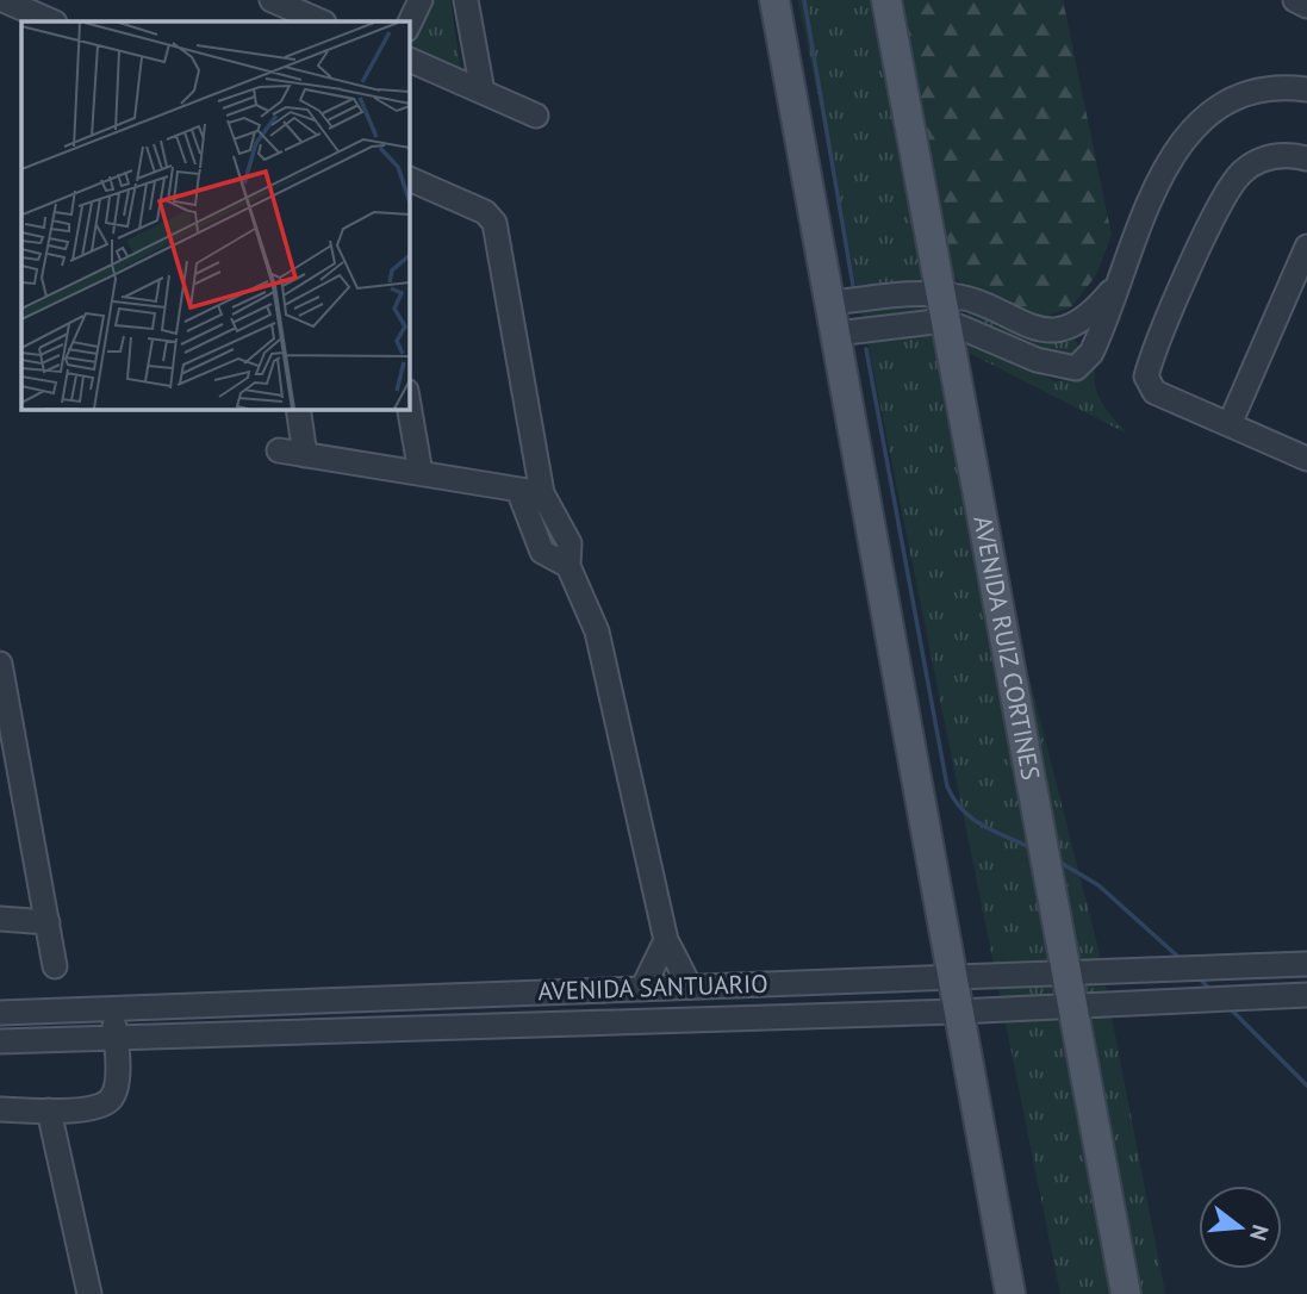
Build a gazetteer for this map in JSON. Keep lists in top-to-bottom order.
{
  "streets": {
    "main road": ["AVENIDA RUIZ CORTINES"],
    "street": ["AVENIDA SANTUARIO"]
  },
  "crossings": [
    ["AVENIDA RUIZ CORTINES", "AVENIDA SANTUARIO"]
  ],
  "north": "right"
}
